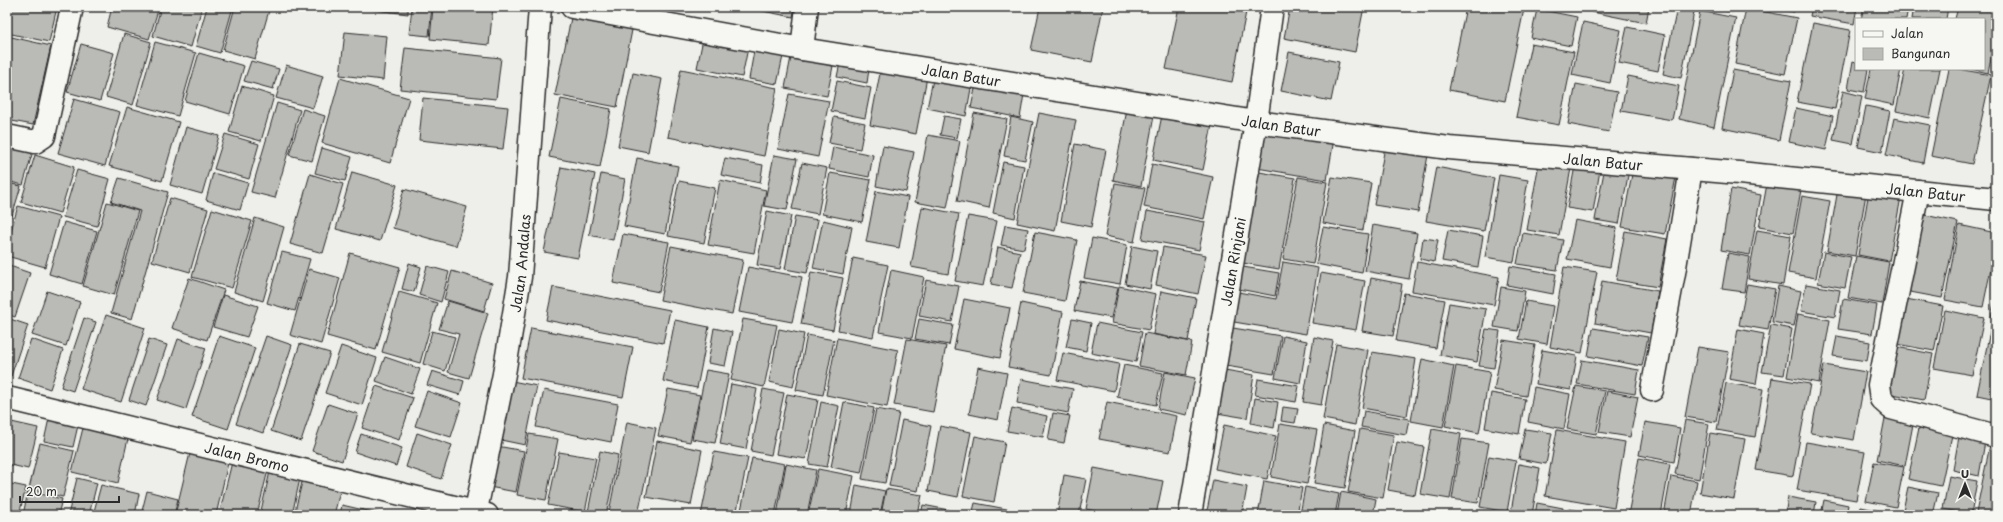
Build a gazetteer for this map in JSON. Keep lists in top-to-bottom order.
{
  "streets": {
    "street": [
      "Jalan Batur",
      "Jalan Rinjani",
      "Jalan Andalas",
      "Jalan Bromo"
    ]
  },
  "crossings": [
    ["Jalan Batur", "Jalan Rinjani"],
    ["Jalan Andalas", "Jalan Bromo"]
  ],
  "legend": ["Jalan", "Bangunan"],
  "scale_bar": "20 m",
  "north": "top"
}
